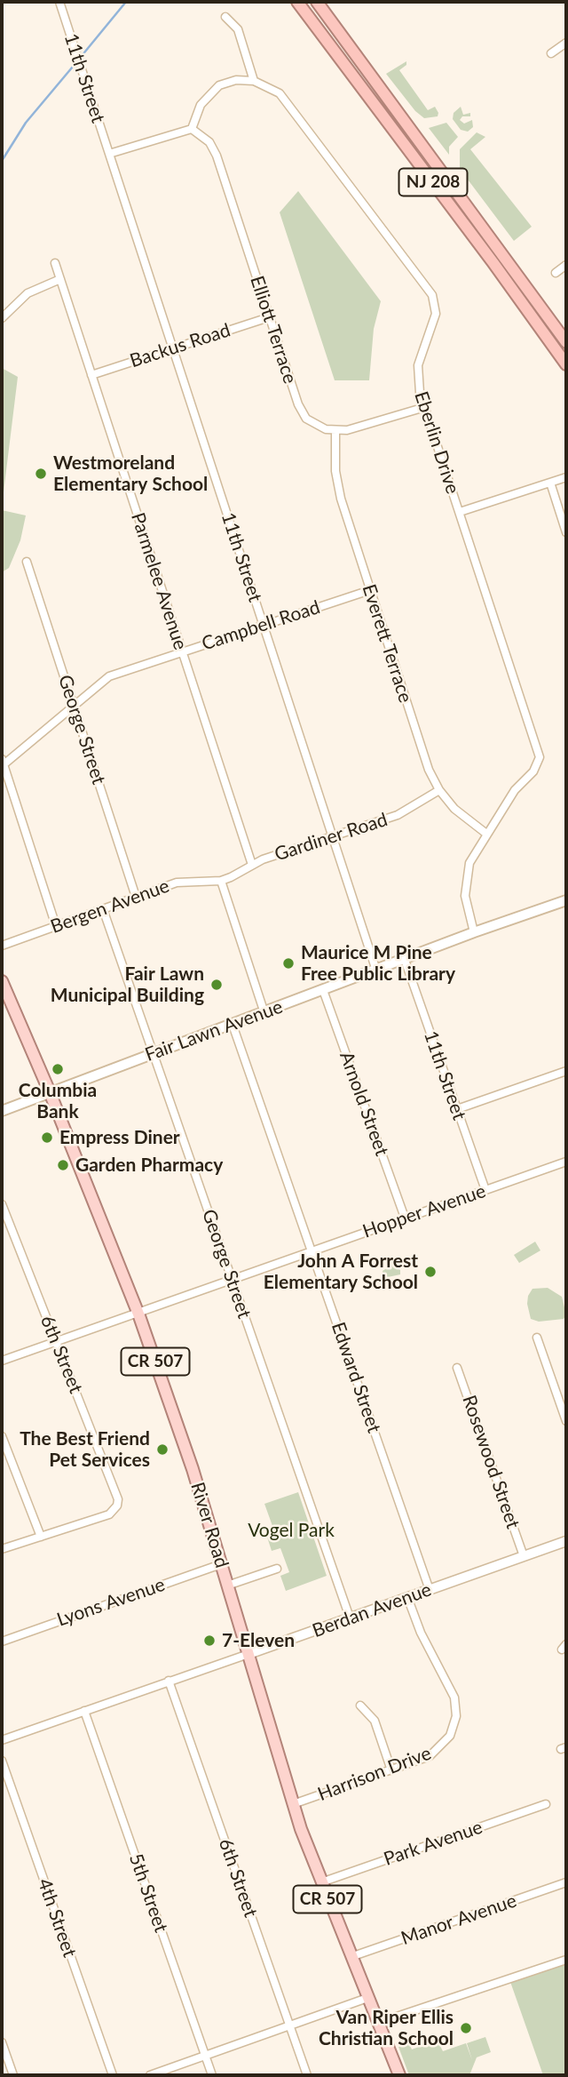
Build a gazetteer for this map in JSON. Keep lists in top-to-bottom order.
{
  "streets": {
    "highway": ["NJ 208"],
    "main road": ["Fair Lawn Avenue", "CR 507", "River Road"],
    "street": [
      "11th Street",
      "Elliott Terrace",
      "Backus Road",
      "Eberlin Drive",
      "Parmelee Avenue",
      "Campbell Road",
      "Everett Terrace",
      "George Street",
      "Gardiner Road",
      "Bergen Avenue",
      "Arnold Street",
      "Hopper Avenue",
      "6th Street",
      "Edward Street",
      "Rosewood Street",
      "Lyons Avenue",
      "Berdan Avenue",
      "Harrison Drive",
      "Park Avenue",
      "5th Street",
      "4th Street",
      "Manor Avenue"
    ]
  },
  "crossings": [
    ["11th Street", "Backus Road"],
    ["11th Street", "Campbell Road"],
    ["11th Street", "Gardiner Road"],
    ["11th Street", "Fair Lawn Avenue"],
    ["11th Street", "Hopper Avenue"],
    ["Elliott Terrace", "Backus Road"],
    ["Elliott Terrace", "Everett Terrace"],
    ["Backus Road", "Parmelee Avenue"],
    ["Eberlin Drive", "Everett Terrace"],
    ["Parmelee Avenue", "Campbell Road"],
    ["Parmelee Avenue", "Gardiner Road"],
    ["Campbell Road", "Everett Terrace"],
    ["Campbell Road", "George Street"],
    ["Everett Terrace", "Gardiner Road"],
    ["George Street", "Bergen Avenue"],
    ["George Street", "Fair Lawn Avenue"],
    ["George Street", "Hopper Avenue"],
    ["George Street", "Berdan Avenue"],
    ["Gardiner Road", "Bergen Avenue"],
    ["Fair Lawn Avenue", "Arnold Street"],
    ["Fair Lawn Avenue", "Edward Street"],
    ["Fair Lawn Avenue", "River Road"],
    ["Arnold Street", "Hopper Avenue"],
    ["Hopper Avenue", "6th Street"],
    ["Hopper Avenue", "Edward Street"],
    ["Hopper Avenue", "River Road"],
    ["6th Street", "Berdan Avenue"],
    ["Edward Street", "Berdan Avenue"],
    ["Rosewood Street", "Berdan Avenue"],
    ["River Road", "Lyons Avenue"],
    ["River Road", "Berdan Avenue"],
    ["River Road", "Harrison Drive"],
    ["River Road", "Park Avenue"],
    ["River Road", "Manor Avenue"],
    ["Berdan Avenue", "Harrison Drive"],
    ["Berdan Avenue", "5th Street"]
  ],
  "parks": ["Vogel Park"],
  "places": [
    "Westmoreland Elementary School",
    "Maurice M Pine Free Public Library",
    "Fair Lawn Municipal Building",
    "Columbia Bank",
    "Empress Diner",
    "Garden Pharmacy",
    "John A Forrest Elementary School",
    "The Best Friend Pet Services",
    "7-Eleven",
    "Van Riper Ellis Christian School"
  ]
}
